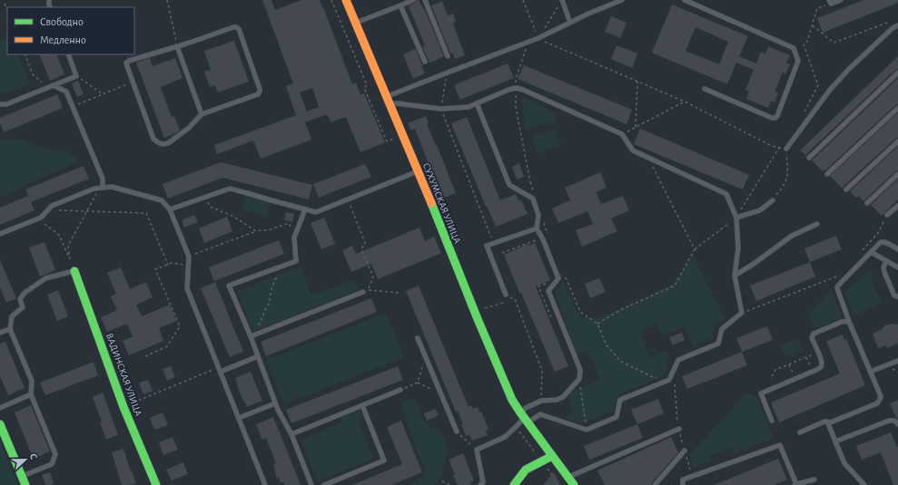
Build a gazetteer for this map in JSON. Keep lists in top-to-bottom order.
{
  "streets": {
    "main road": ["СУХУМСКАЯ УЛИЦА", "ВАДИНСКАЯ УЛИЦА"]
  },
  "legend": ["Свободно", "Медленно"],
  "north": "right"
}
